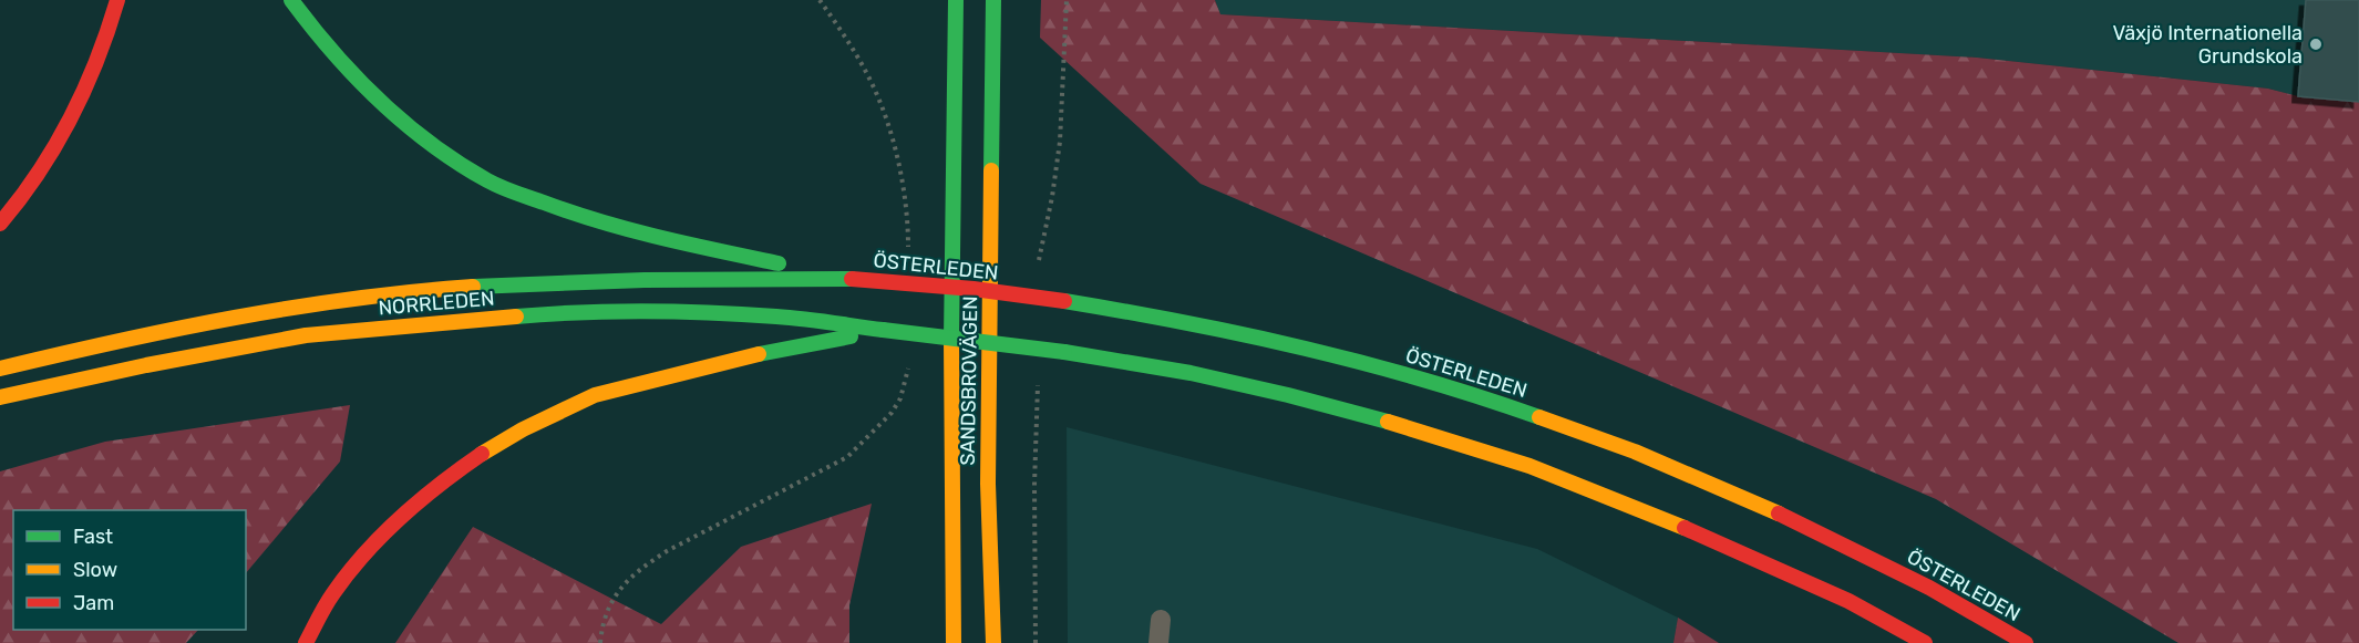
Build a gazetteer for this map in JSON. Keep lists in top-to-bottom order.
{
  "streets": {
    "main road": ["ÖSTERLEDEN", "NORRLEDEN", "SANDSBROVÄGEN"]
  },
  "crossings": [
    ["ÖSTERLEDEN", "NORRLEDEN"]
  ],
  "places": ["Växjö Internationella Grundskola"],
  "legend": ["Fast", "Slow", "Jam"]
}
